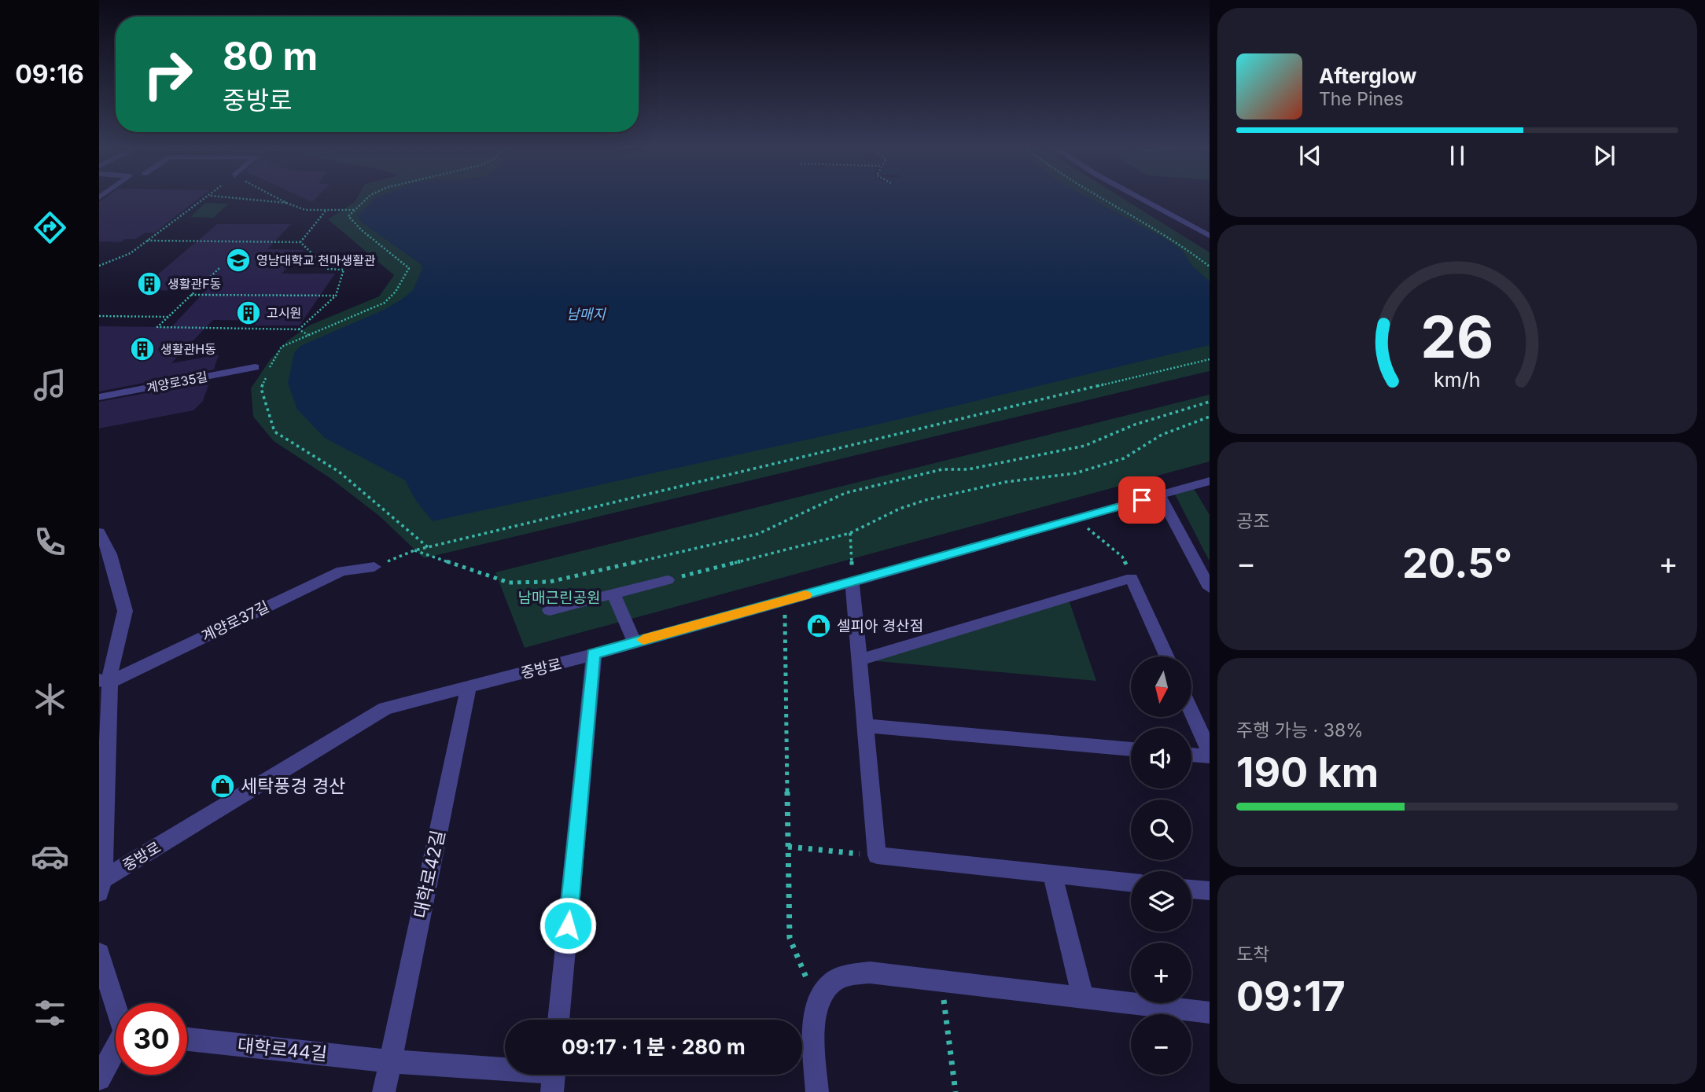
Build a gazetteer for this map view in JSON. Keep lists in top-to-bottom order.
{
  "streets": {
    "street": [
      "계양로35길",
      "계양로37길",
      "중방로",
      "대학로42길",
      "대학로44길"
    ]
  },
  "crossings": [
    ["중방로", "대학로42길"],
    ["대학로42길", "대학로44길"]
  ],
  "water": ["남매지"],
  "parks": ["남매근린공원"],
  "places": {
    "school or university": ["영남대학교 천마생활관"],
    "building": ["생활관F동", "고시원", "생활관H동"],
    "shop": ["셀피아 경산점", "세탁풍경 경산"]
  },
  "north": "bottom",
  "page": {
    "tabs": "09:16",
    "turn": ["80 m", "중방로"],
    "song": ["Afterglow", "The Pines"],
    "tile": [
      "공조",
      ["주행 가능 · 38%", "190 km"],
      ["도착", "09:17"]
    ],
    "heat": ["−", "20.5°", "+"],
    "map_buttons": ["+", "−"],
    "limit": "30",
    "trip": "09:17 · 1 분 · 280 m",
    "gauge": ["26", "km/h"]
  }
}
